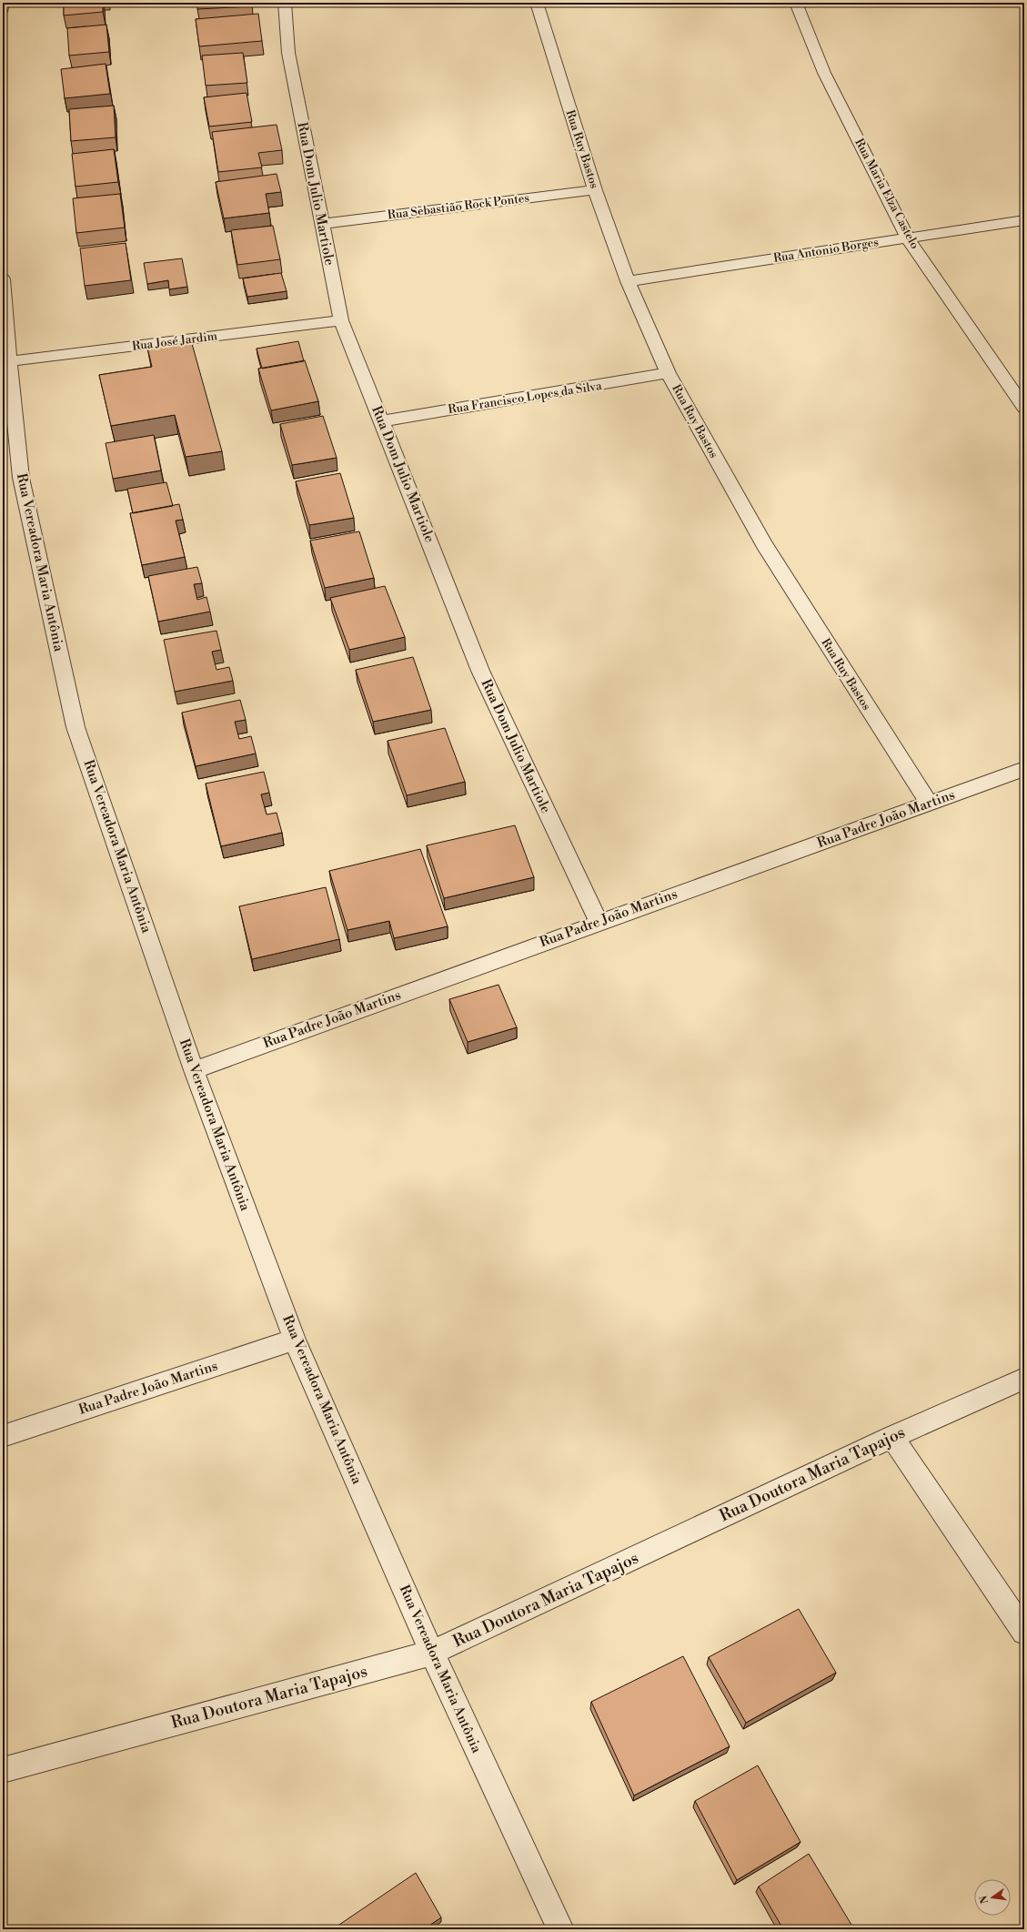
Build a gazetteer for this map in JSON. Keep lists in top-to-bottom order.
{
  "streets": {
    "street": [
      "Rua Ruy Bastos",
      "Rua Dom Julio Martiole",
      "Rua Maria Elza Castelo",
      "Rua Sebastião Rock Pontes",
      "Rua Antonio Borges",
      "Rua José Jardim",
      "Rua Francisco Lopes da Silva",
      "Rua Vereadora Maria Antônia",
      "Rua Padre João Martins",
      "Rua Doutora Maria Tapajos"
    ]
  },
  "crossings": [
    ["Rua Ruy Bastos", "Rua Sebastião Rock Pontes"],
    ["Rua Ruy Bastos", "Rua Antonio Borges"],
    ["Rua Ruy Bastos", "Rua Francisco Lopes da Silva"],
    ["Rua Ruy Bastos", "Rua Padre João Martins"],
    ["Rua Dom Julio Martiole", "Rua Sebastião Rock Pontes"],
    ["Rua Dom Julio Martiole", "Rua José Jardim"],
    ["Rua Dom Julio Martiole", "Rua Francisco Lopes da Silva"],
    ["Rua Dom Julio Martiole", "Rua Padre João Martins"],
    ["Rua Maria Elza Castelo", "Rua Antonio Borges"],
    ["Rua José Jardim", "Rua Vereadora Maria Antônia"],
    ["Rua Vereadora Maria Antônia", "Rua Padre João Martins"],
    ["Rua Vereadora Maria Antônia", "Rua Doutora Maria Tapajos"]
  ],
  "north": "left"
}
